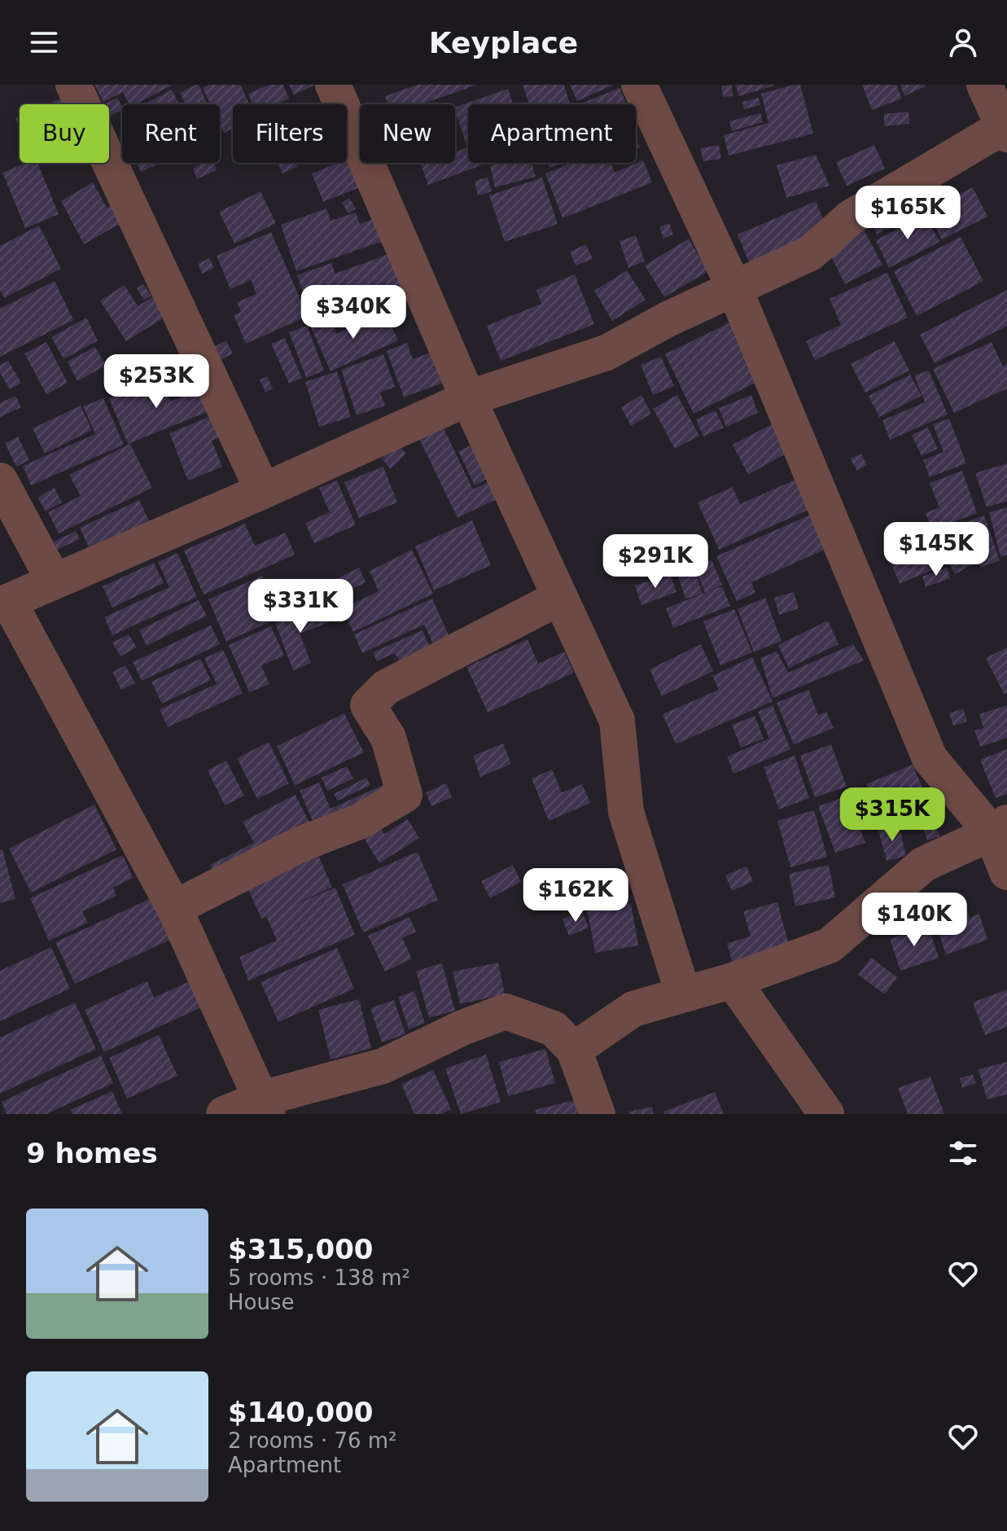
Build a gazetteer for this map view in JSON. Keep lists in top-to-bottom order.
{
  "page": {
    "header": "Keyplace",
    "chip": [
      "Buy",
      "Rent",
      "Filters",
      "New",
      "Apartment"
    ],
    "price": [
      "$165K",
      "$340K",
      "$253K",
      "$145K",
      "$291K",
      "$331K",
      "$315K",
      "$162K",
      "$140K"
    ],
    "heading": "9 homes",
    "list": [
      {
        "name": "$315,000",
        "note": "5 rooms · 138 m² · House"
      },
      {
        "name": "$140,000",
        "note": "2 rooms · 76 m² · Apartment"
      }
    ]
  }
}
